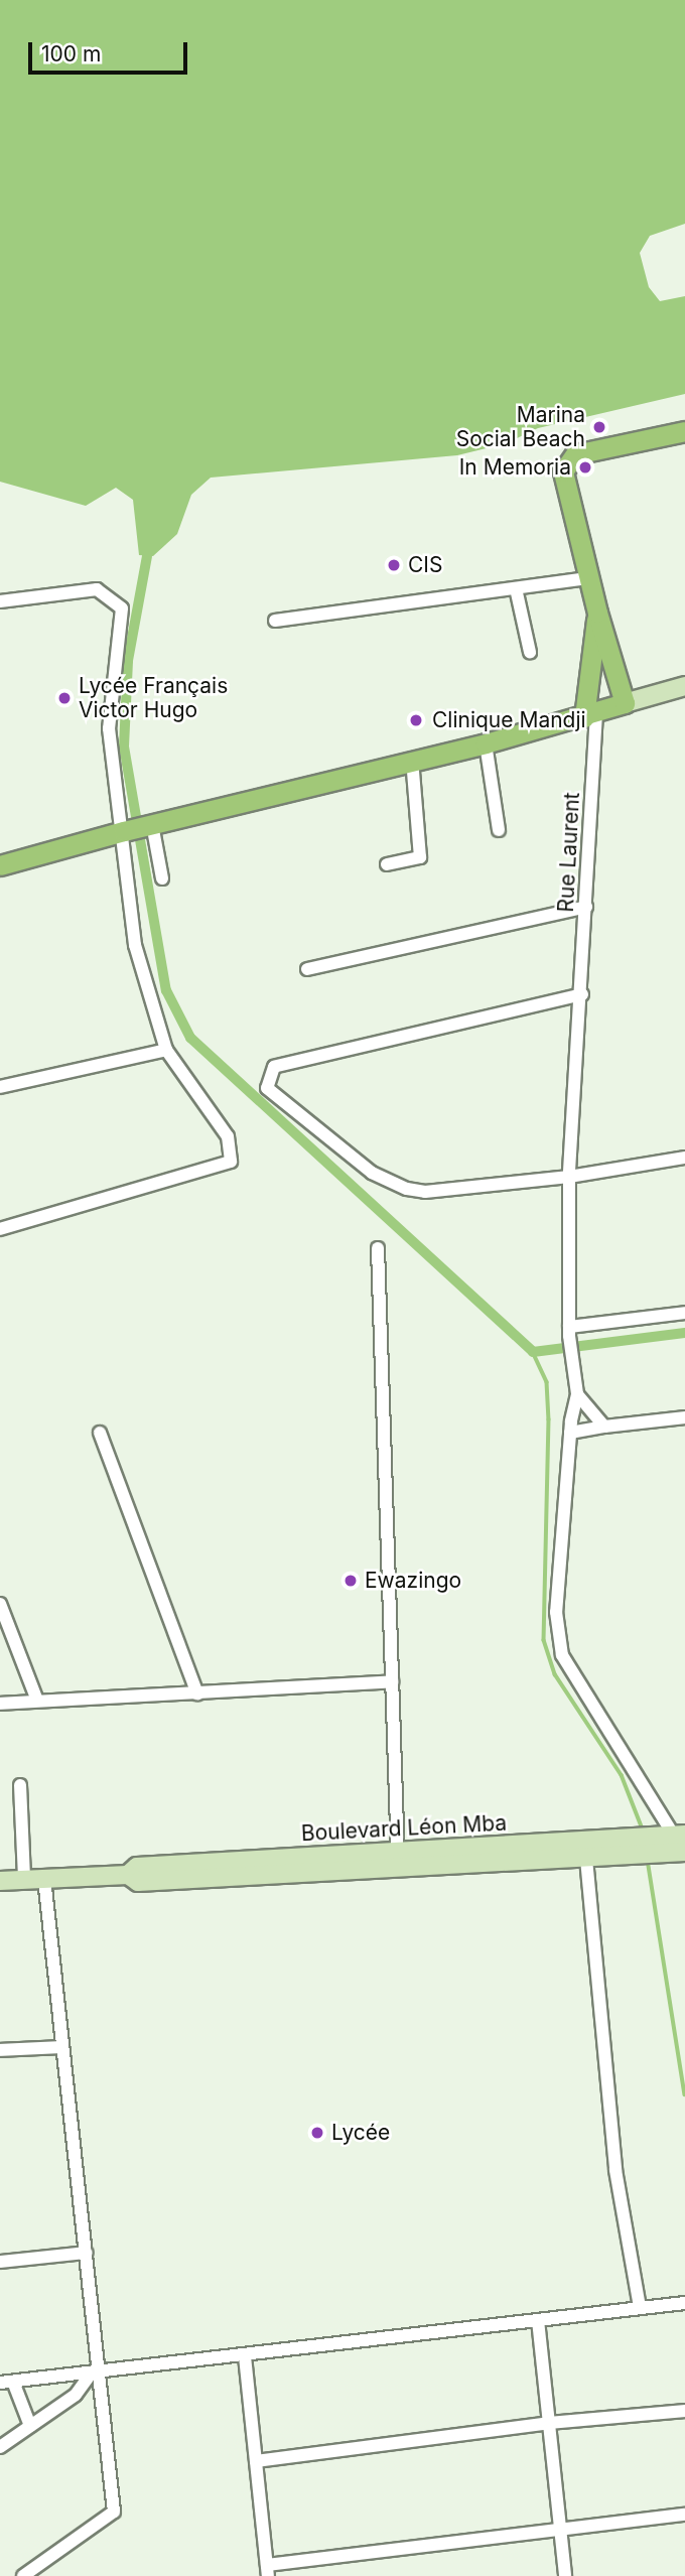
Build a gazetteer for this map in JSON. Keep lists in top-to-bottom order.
{
  "streets": {
    "street": ["Rue Laurent", "Boulevard Léon Mba"]
  },
  "crossings": [
    ["Rue Laurent", "Boulevard Léon Mba"]
  ],
  "places": [
    "Marina Social Beach",
    "In Memoria",
    "CIS",
    "Lycée Français Victor Hugo",
    "Clinique Mandji",
    "Ewazingo",
    "Lycée"
  ],
  "scale_bar": "100 m"
}
